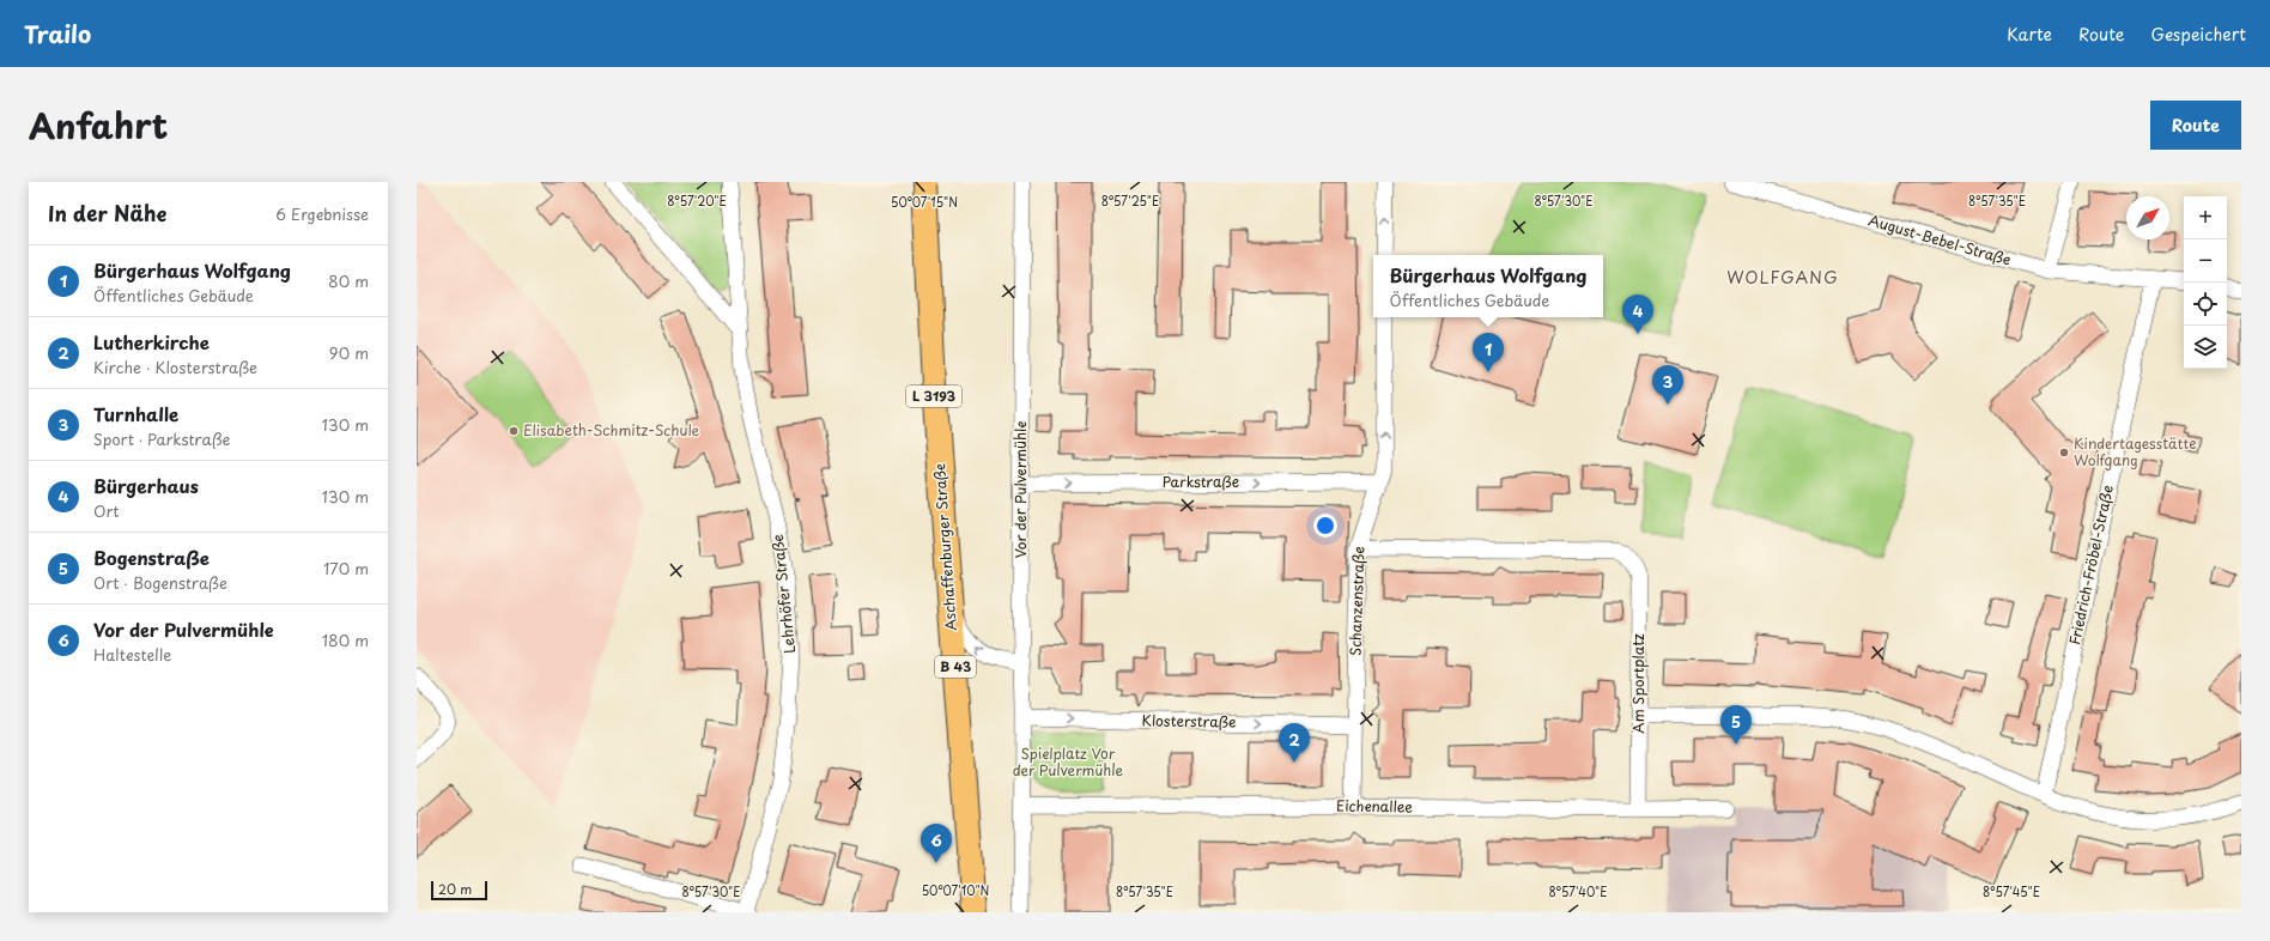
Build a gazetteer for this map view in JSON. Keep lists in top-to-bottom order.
{
  "streets": {
    "main road": ["L 3193", "Aschaffenburger Straße", "B 43"],
    "street": [
      "August-Bebel-Straße",
      "Parkstraße",
      "Vor der Pulvermühle",
      "Friedrich-Fröbel-Straße",
      "Lehrhöfer Straße",
      "Schanzenstraße",
      "Am Sportplatz",
      "Klosterstraße",
      "Eichenallee"
    ]
  },
  "crossings": [
    ["August-Bebel-Straße", "Friedrich-Fröbel-Straße"],
    ["Parkstraße", "Vor der Pulvermühle"],
    ["Parkstraße", "Schanzenstraße"],
    ["Vor der Pulvermühle", "Klosterstraße"],
    ["Vor der Pulvermühle", "Eichenallee"],
    ["Schanzenstraße", "Am Sportplatz"],
    ["Schanzenstraße", "Klosterstraße"],
    ["Schanzenstraße", "Eichenallee"],
    ["Am Sportplatz", "Eichenallee"]
  ],
  "one_way": ["Parkstraße", "Klosterstraße"],
  "districts": ["WOLFGANG"],
  "parks": ["Spielplatz Vor der Pulvermühle"],
  "places": ["Elisabeth-Schmitz-Schule", "Kindertagesstätte Wolfgang"],
  "scale_bar": "20 m",
  "north": "top right",
  "page": {
    "header": "Trailo",
    "nav": ["Karte", "Route", "Gespeichert"],
    "title": "Anfahrt",
    "buttons": "Route",
    "heading": ["In der Nähe", "6 Ergebnisse"],
    "map_buttons": ["+", "−"],
    "list": [
      {
        "mark": "1",
        "name": "Bürgerhaus Wolfgang",
        "note": "Öffentliches Gebäude",
        "value": "80 m"
      },
      {
        "mark": "2",
        "name": "Lutherkirche",
        "note": "Kirche · Klosterstraße",
        "value": "90 m"
      },
      {
        "mark": "3",
        "name": "Turnhalle",
        "note": "Sport · Parkstraße",
        "value": "130 m"
      },
      {
        "mark": "4",
        "name": "Bürgerhaus",
        "note": "Ort",
        "value": "130 m"
      },
      {
        "mark": "5",
        "name": "Bogenstraße",
        "note": "Ort · Bogenstraße",
        "value": "170 m"
      },
      {
        "mark": "6",
        "name": "Vor der Pulvermühle",
        "note": "Haltestelle",
        "value": "180 m"
      }
    ],
    "popup": ["Bürgerhaus Wolfgang", "Öffentliches Gebäude"],
    "pins": [
      "4",
      "1",
      "3",
      "5",
      "2",
      "6"
    ],
    "scale": "20 m"
  },
  "coordinates": [
    "8°57'20\"E",
    "8°57'35\"E",
    "8°57'25\"E",
    "8°57'30\"E",
    "50°07'15\"N",
    "50°07'10\"N",
    "8°57'40\"E",
    "8°57'45\"E"
  ]
}
